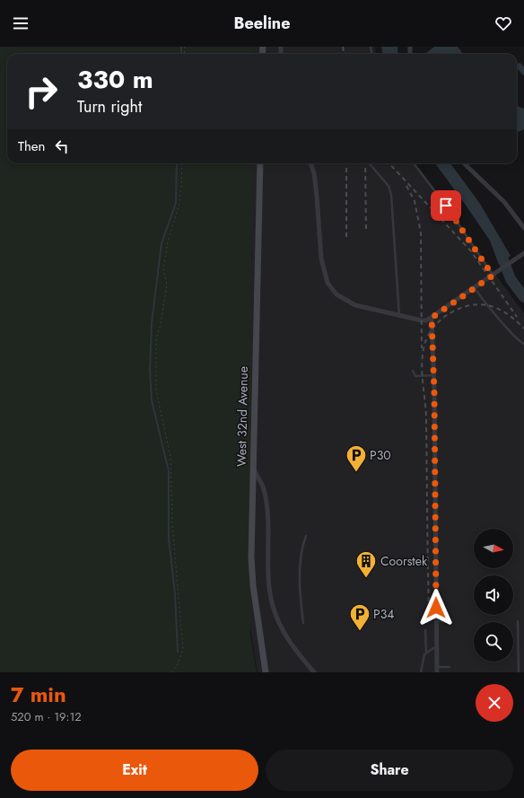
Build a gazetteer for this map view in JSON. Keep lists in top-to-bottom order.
{
  "streets": {
    "street": ["West 32nd Avenue"]
  },
  "places": {
    "parking": ["P30", "P34"],
    "building": ["Coorstek"]
  },
  "north": "right",
  "page": {
    "header": "Beeline",
    "turn": ["330 m", "Turn right"],
    "then": "Then",
    "heading": ["7 min", "520 m · 19:12"],
    "buttons": ["Exit", "Share"]
  }
}
